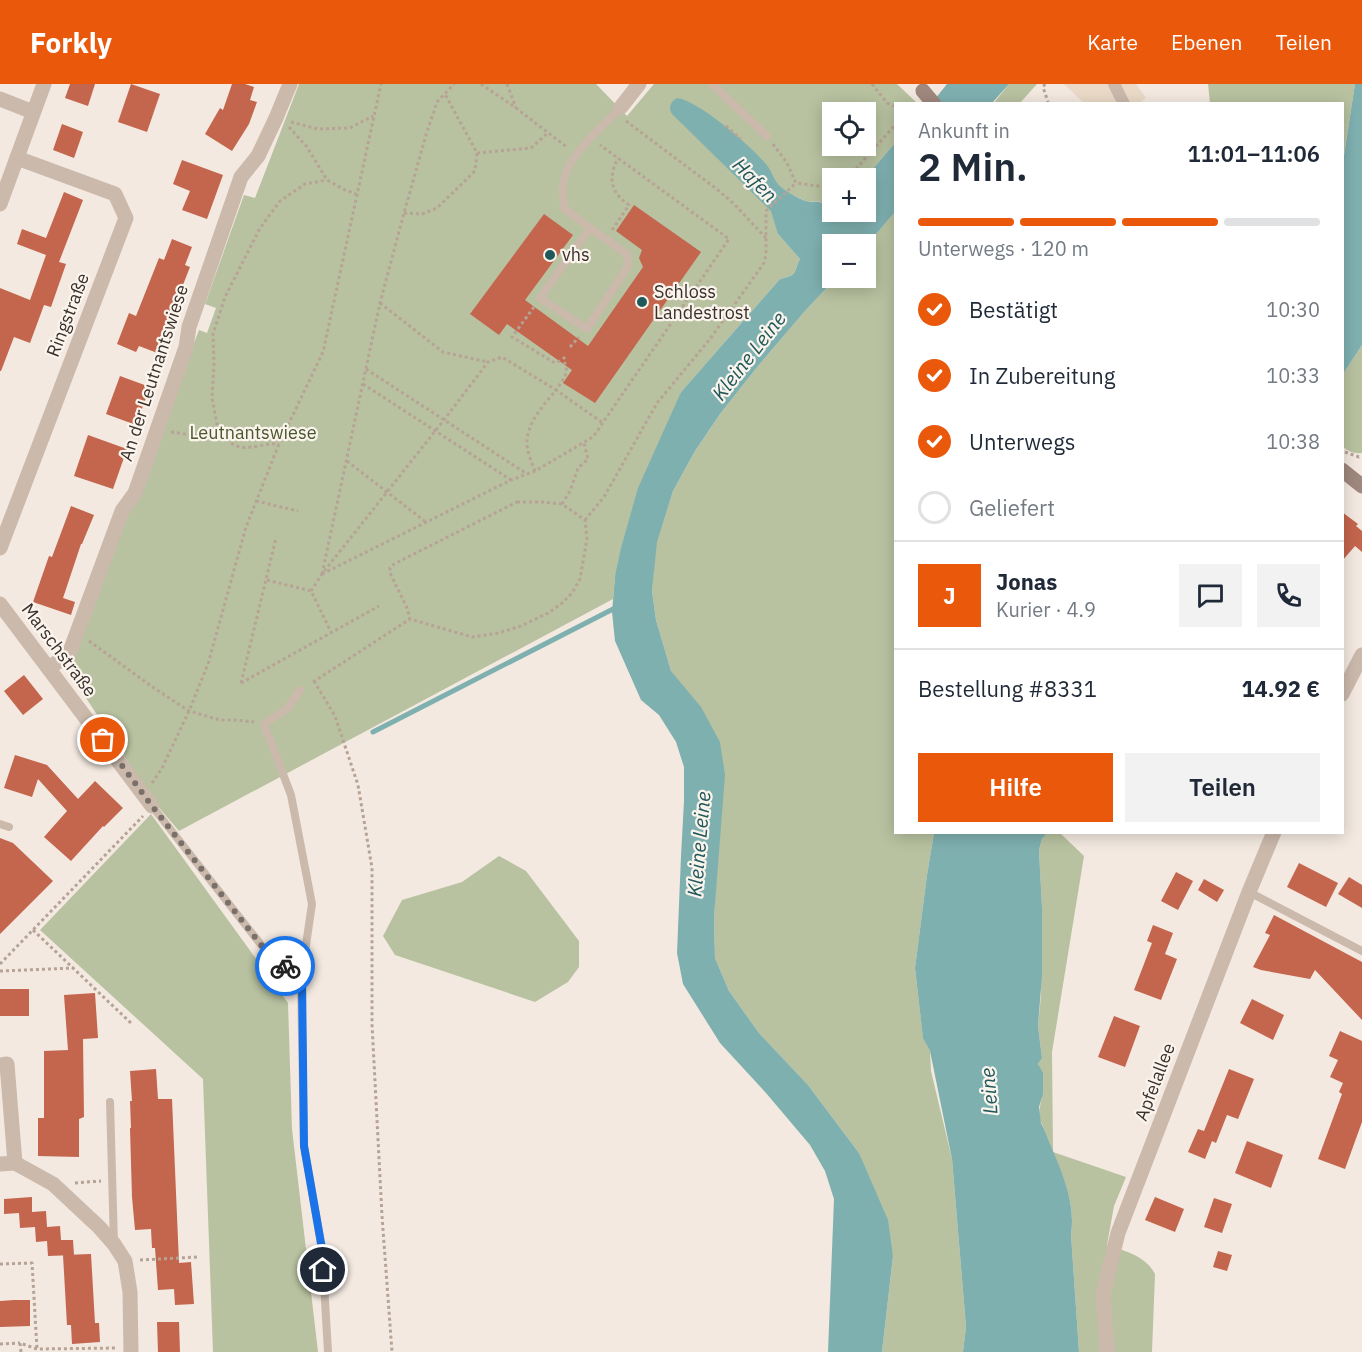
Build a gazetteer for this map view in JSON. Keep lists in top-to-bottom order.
{
  "streets": {
    "street": [
      "Ringstraße",
      "An der Leutnantswiese",
      "Marschstraße",
      "Apfelallee"
    ]
  },
  "crossings": [
    ["An der Leutnantswiese", "Marschstraße"]
  ],
  "water": ["Hafen", "Kleine Leine", "Leine"],
  "parks": ["Leutnantswiese"],
  "places": ["vhs", "Schloss Landestrost"],
  "page": {
    "header": "Forkly",
    "nav": ["Karte", "Ebenen", "Teilen"],
    "map_buttons": ["+", "−"],
    "heading": ["2 Min.", "Ankunft in", "11:01–11:06"],
    "panel": [
      "Jonas",
      "Kurier · 4.9",
      "Bestellung #8331",
      "14.92 €"
    ],
    "bar": "Unterwegs · 120 m",
    "list": [
      ["Bestätigt", "10:30"],
      ["In Zubereitung", "10:33"],
      ["Unterwegs", "10:38"],
      "Geliefert"
    ],
    "round": "J",
    "buttons": ["Hilfe", "Teilen"]
  }
}
